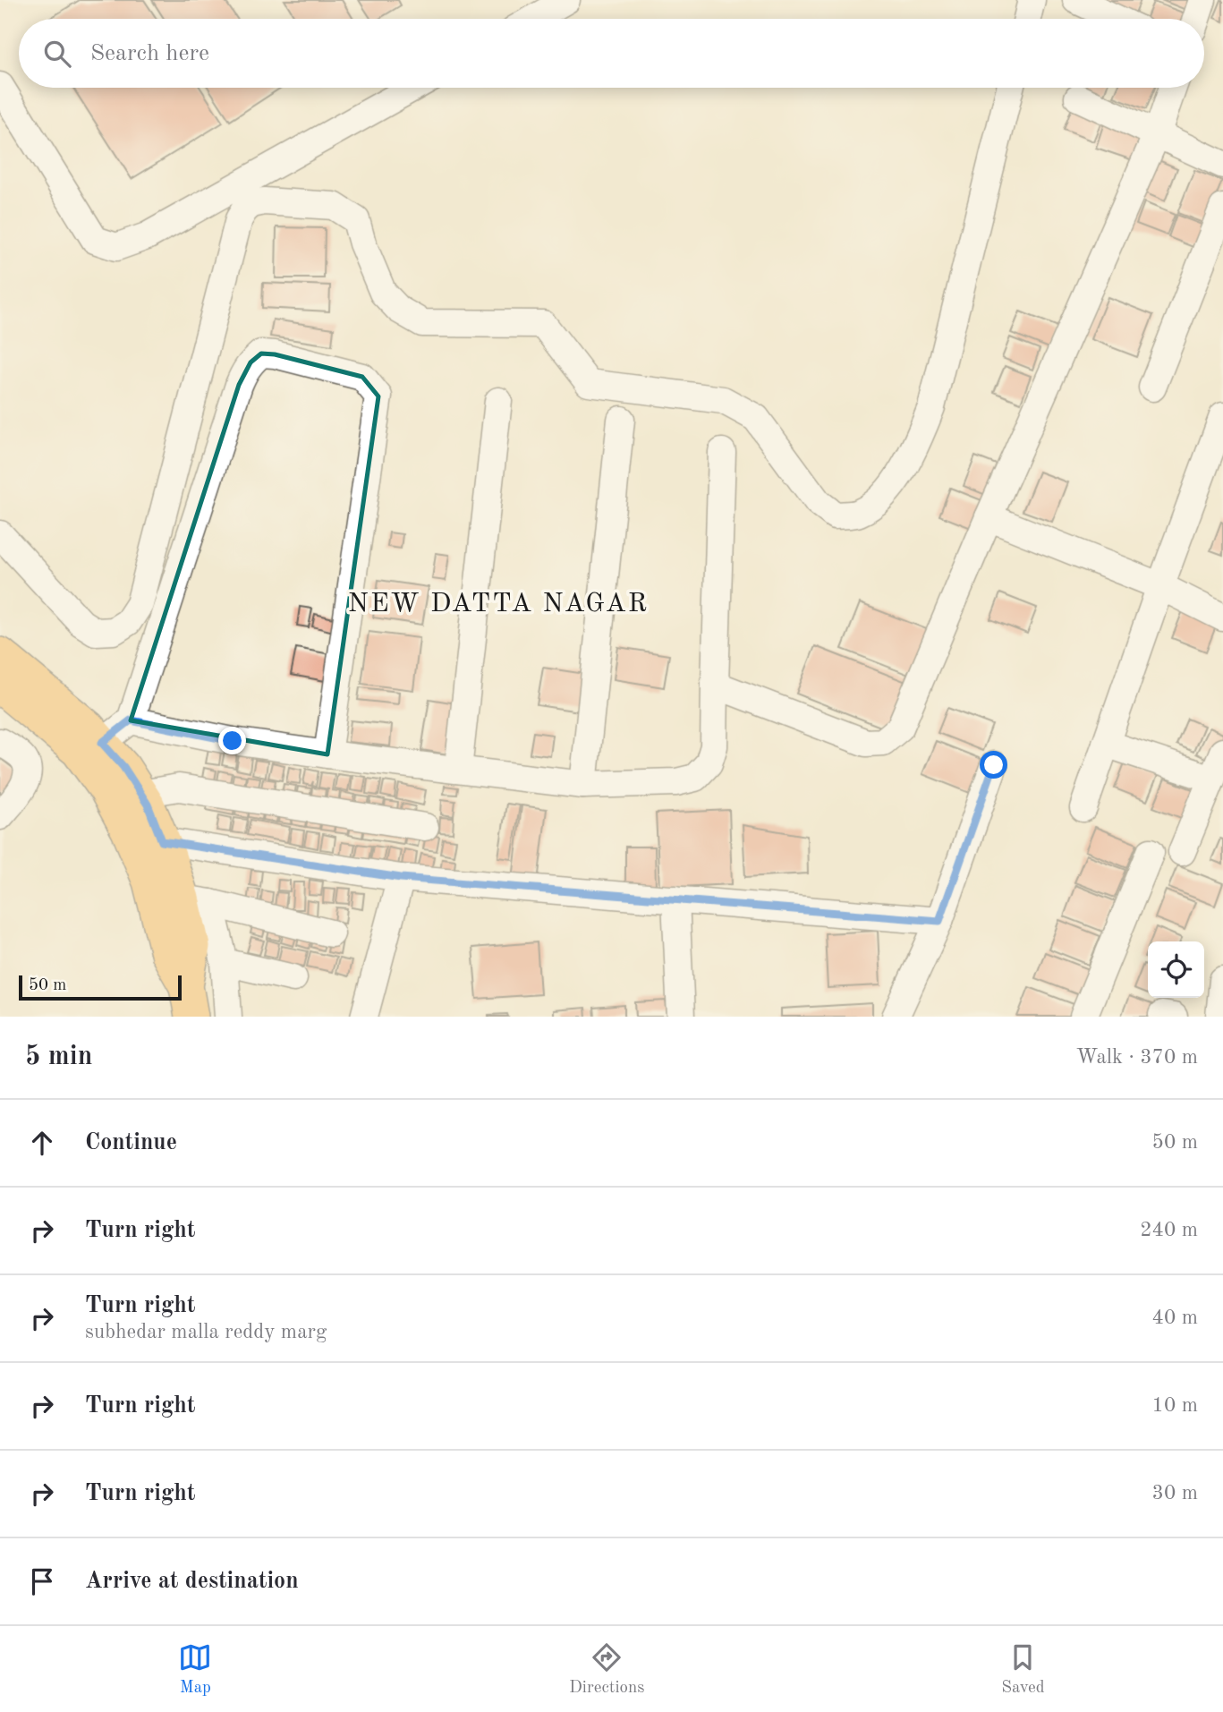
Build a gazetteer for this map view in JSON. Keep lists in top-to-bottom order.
{
  "districts": ["NEW DATTA NAGAR"],
  "scale_bar": "50 m",
  "page": {
    "search": "Search here",
    "scale": "50 m",
    "heading": ["5 min", "Walk · 370 m"],
    "list": [
      ["Continue", "50 m"],
      ["Turn right", "240 m"],
      ["Turn right", "subhedar malla reddy marg", "40 m"],
      ["Turn right", "10 m"],
      ["Turn right", "30 m"],
      "Arrive at destination"
    ],
    "nav": ["Map", "Directions", "Saved"]
  }
}
